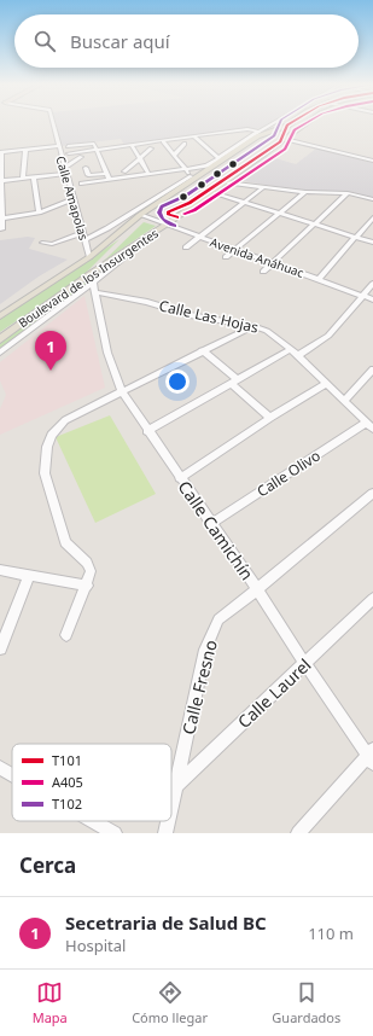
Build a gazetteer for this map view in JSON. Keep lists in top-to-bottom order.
{
  "streets": {
    "main road": ["Boulevard de los Insurgentes"],
    "street": [
      "Calle Amapolas",
      "Avenida Anáhuac",
      "Calle Las Hojas",
      "Calle Olivo",
      "Calle Camichín",
      "Calle Fresno",
      "Calle Laurel"
    ]
  },
  "crossings": [
    ["Calle Amapolas", "Boulevard de los Insurgentes"],
    ["Avenida Anáhuac", "Boulevard de los Insurgentes"],
    ["Calle Las Hojas", "Calle Olivo"],
    ["Calle Las Hojas", "Calle Camichín"],
    ["Calle Olivo", "Calle Camichín"],
    ["Calle Camichín", "Calle Fresno"],
    ["Calle Camichín", "Calle Laurel"],
    ["Calle Fresno", "Calle Laurel"]
  ],
  "lines": ["transit line T101", "transit line A405", "transit line T102"],
  "legend": ["T101", "A405", "T102"],
  "page": {
    "search": "Buscar aquí",
    "pins": "1",
    "heading": "Cerca",
    "list": [
      {
        "mark": "1",
        "name": "Secetraria de Salud BC",
        "note": "Hospital",
        "value": "110 m"
      }
    ],
    "nav": ["Mapa", "Cómo llegar", "Guardados"]
  }
}
